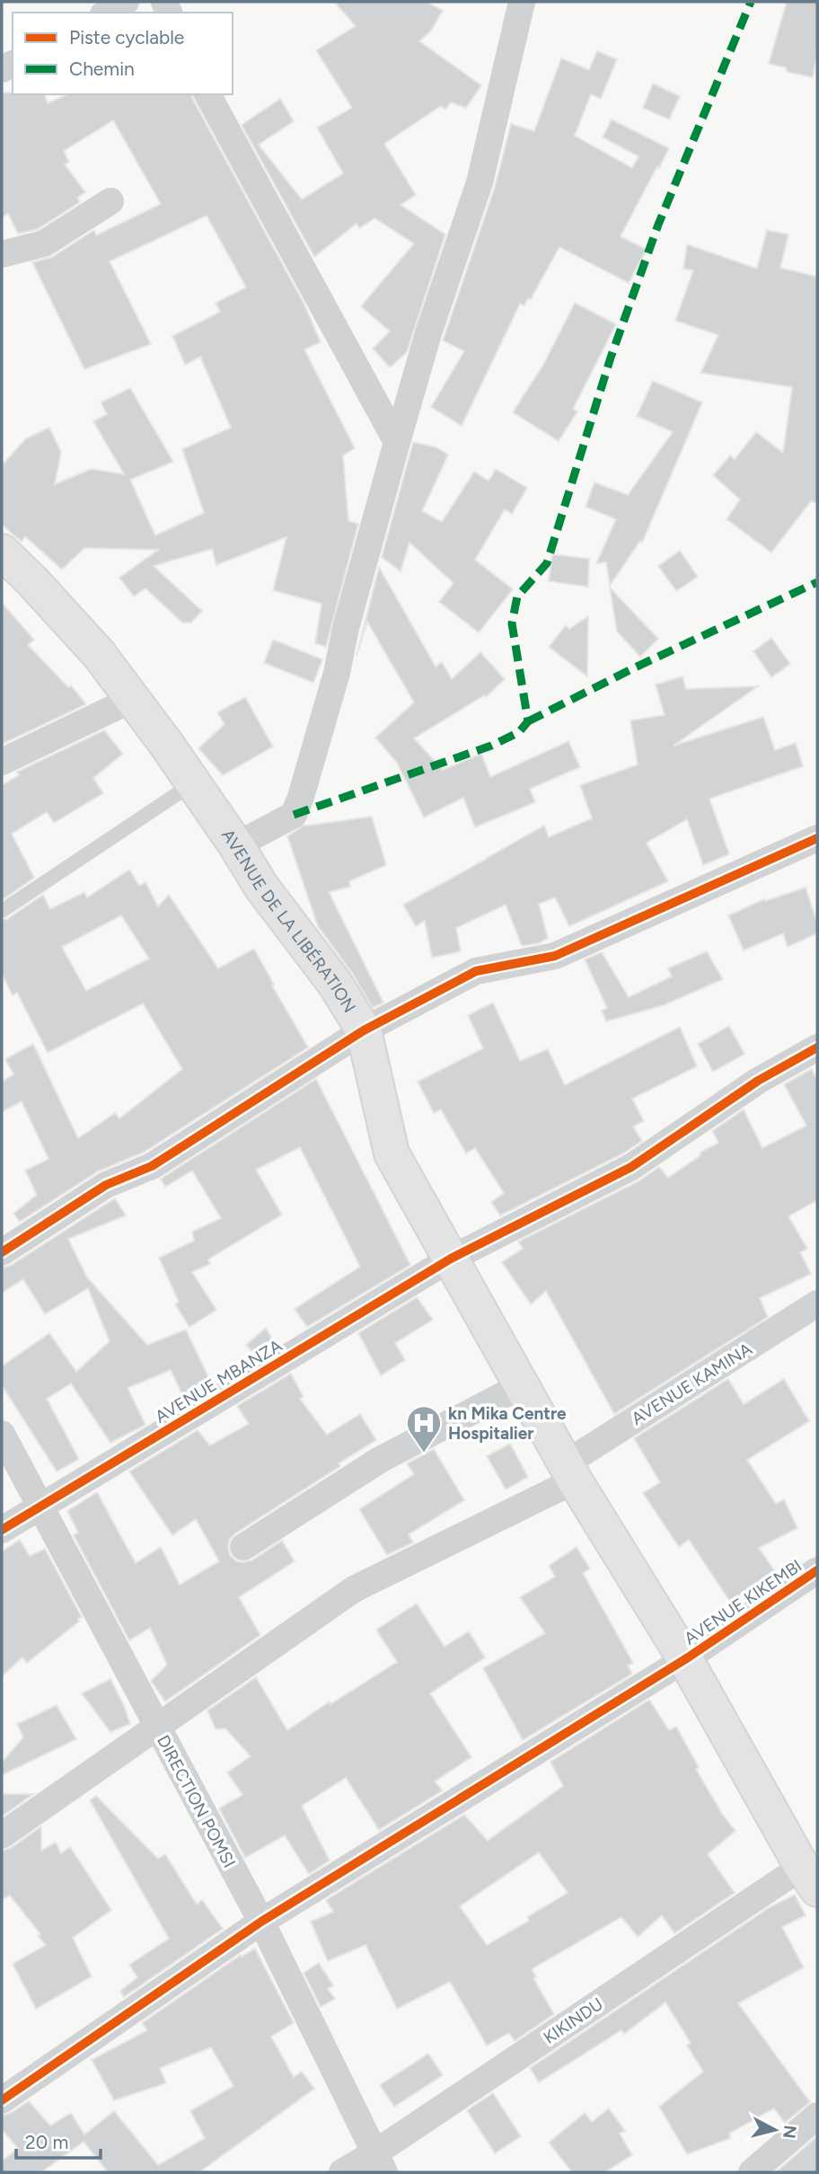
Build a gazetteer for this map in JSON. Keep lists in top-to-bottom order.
{
  "streets": {
    "highway": ["AVENUE DE LA LIBÉRATION"],
    "street": [
      "AVENUE MBANZA",
      "AVENUE KAMINA",
      "AVENUE KIKEMBI",
      "DIRECTION POMSI",
      "KIKINDU"
    ]
  },
  "crossings": [
    ["AVENUE DE LA LIBÉRATION", "AVENUE MBANZA"],
    ["AVENUE DE LA LIBÉRATION", "AVENUE KAMINA"],
    ["AVENUE DE LA LIBÉRATION", "AVENUE KIKEMBI"],
    ["AVENUE DE LA LIBÉRATION", "KIKINDU"],
    ["AVENUE MBANZA", "DIRECTION POMSI"],
    ["AVENUE KAMINA", "DIRECTION POMSI"],
    ["AVENUE KIKEMBI", "DIRECTION POMSI"],
    ["DIRECTION POMSI", "KIKINDU"]
  ],
  "places": {
    "hospital": ["kn Mika Centre Hospitalier"]
  },
  "legend": ["Piste cyclable", "Chemin"],
  "scale_bar": "20 m",
  "north": "right"
}
